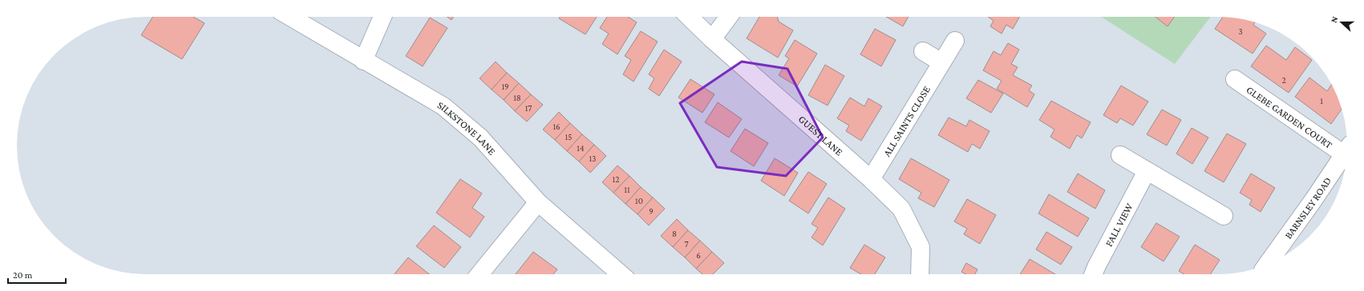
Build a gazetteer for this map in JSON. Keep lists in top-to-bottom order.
{
  "streets": {
    "street": [
      "GLEBE GARDEN COURT",
      "ALL SAINTS CLOSE",
      "SILKSTONE LANE",
      "GUEST LANE",
      "BARNSLEY ROAD",
      "FALL VIEW"
    ]
  },
  "crossings": [
    ["GLEBE GARDEN COURT", "BARNSLEY ROAD"],
    ["ALL SAINTS CLOSE", "GUEST LANE"]
  ],
  "house_numbers": [
    "3",
    "2",
    "19",
    "18",
    "1",
    "17",
    "16",
    "15",
    "14",
    "13",
    "12",
    "11",
    "10",
    "9",
    "8",
    "7",
    "6"
  ],
  "scale_bar": "20 m",
  "north": "left"
}
